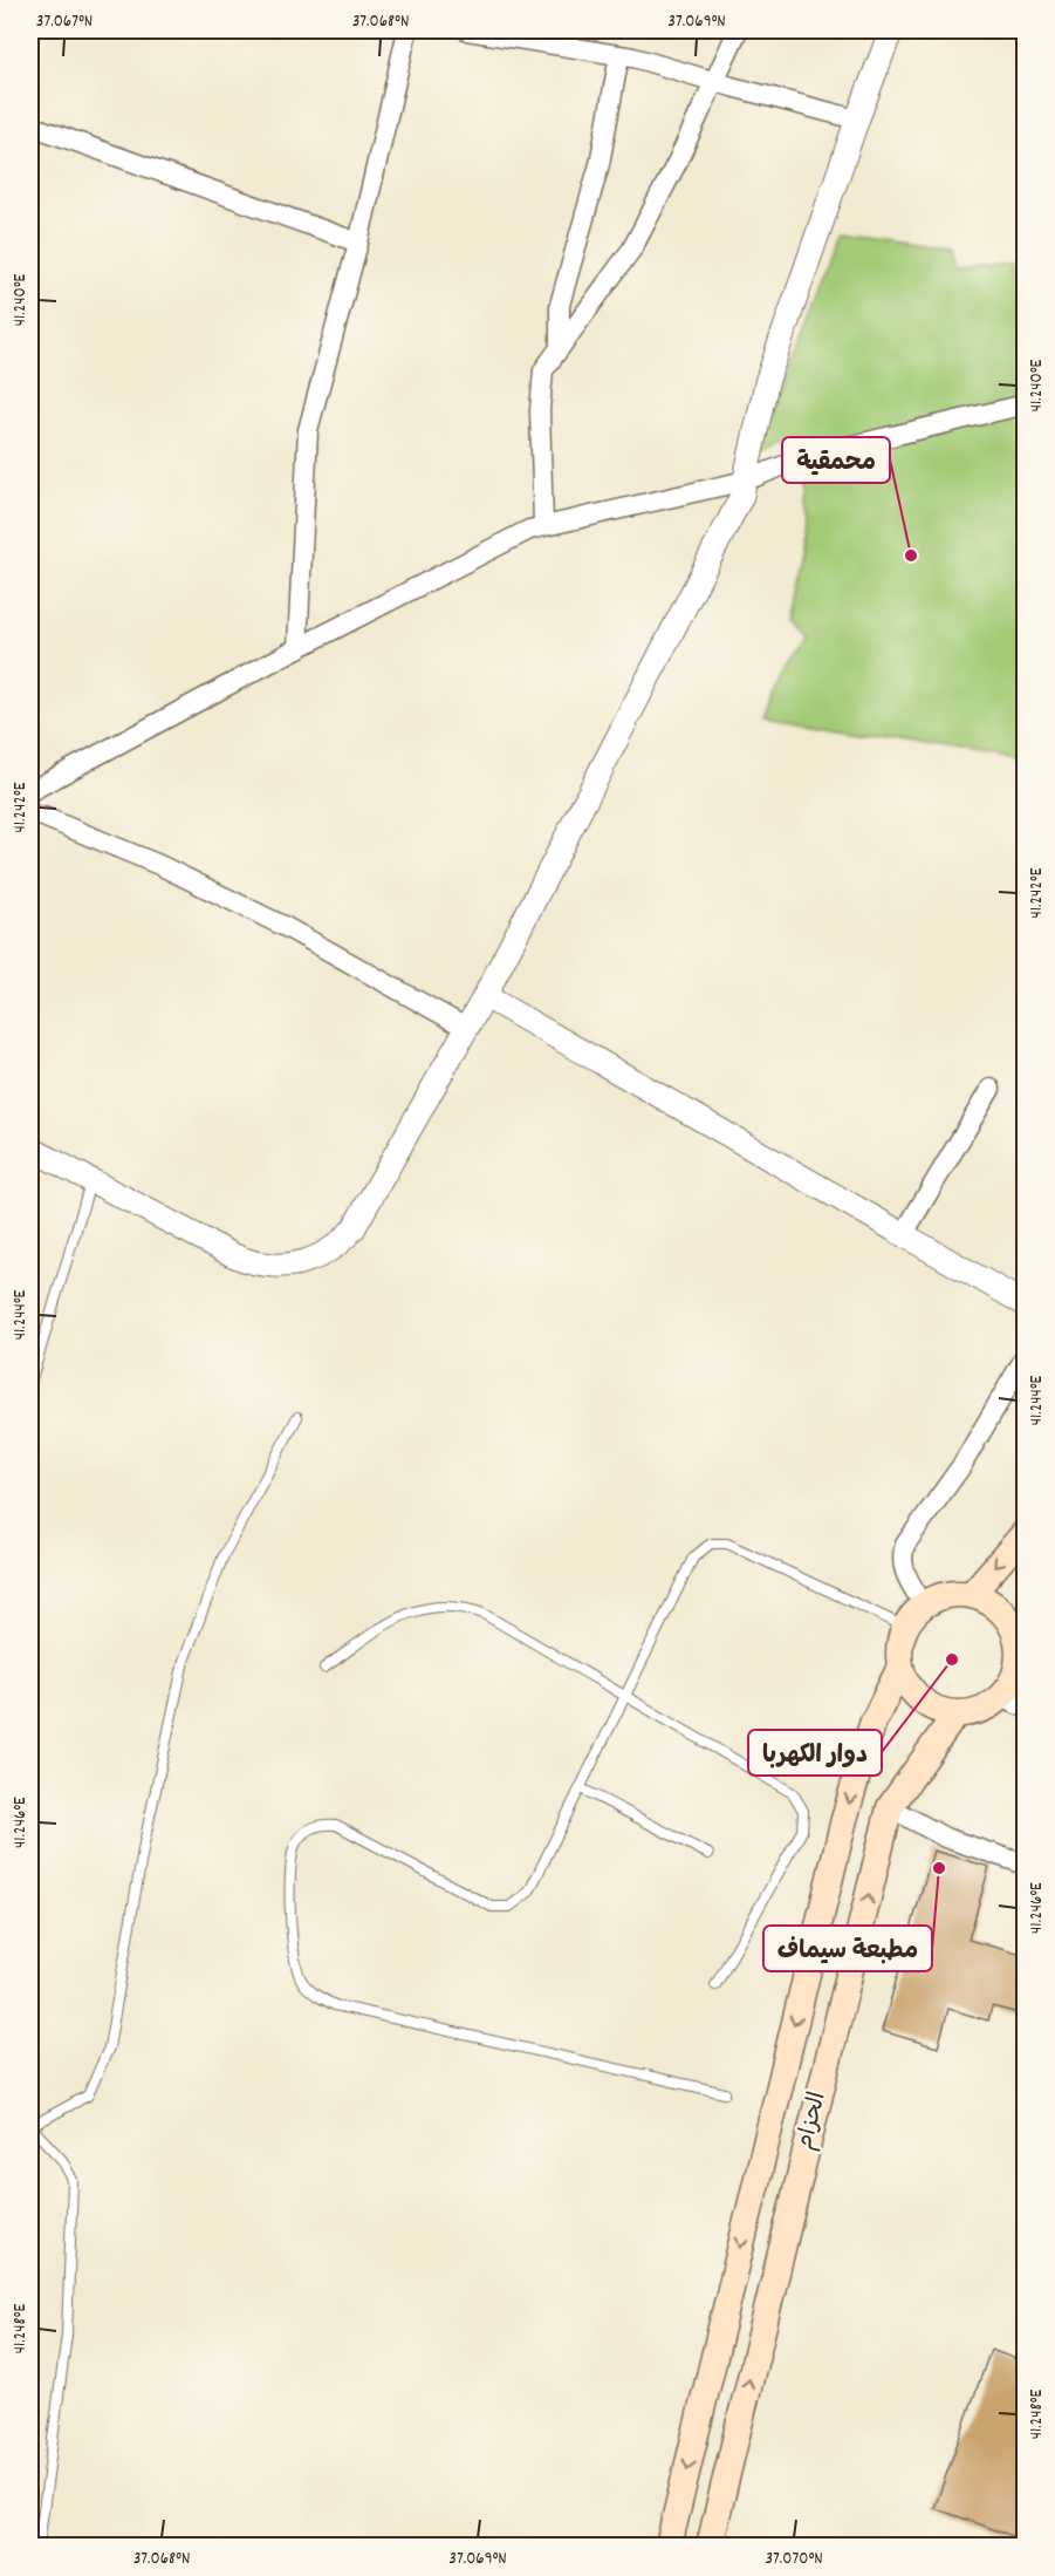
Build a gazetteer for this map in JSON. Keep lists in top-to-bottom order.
{
  "streets": {
    "main road": ["الحزام"]
  },
  "places": ["محمقية", "دوار الكهربا", "مطبعة سيماف"],
  "coordinates": [
    "37.067°N",
    "37.068°N",
    "37.069°N",
    "41.240°E",
    "41.242°E",
    "41.244°E",
    "41.246°E",
    "41.248°E",
    "37.070°N"
  ]
}
